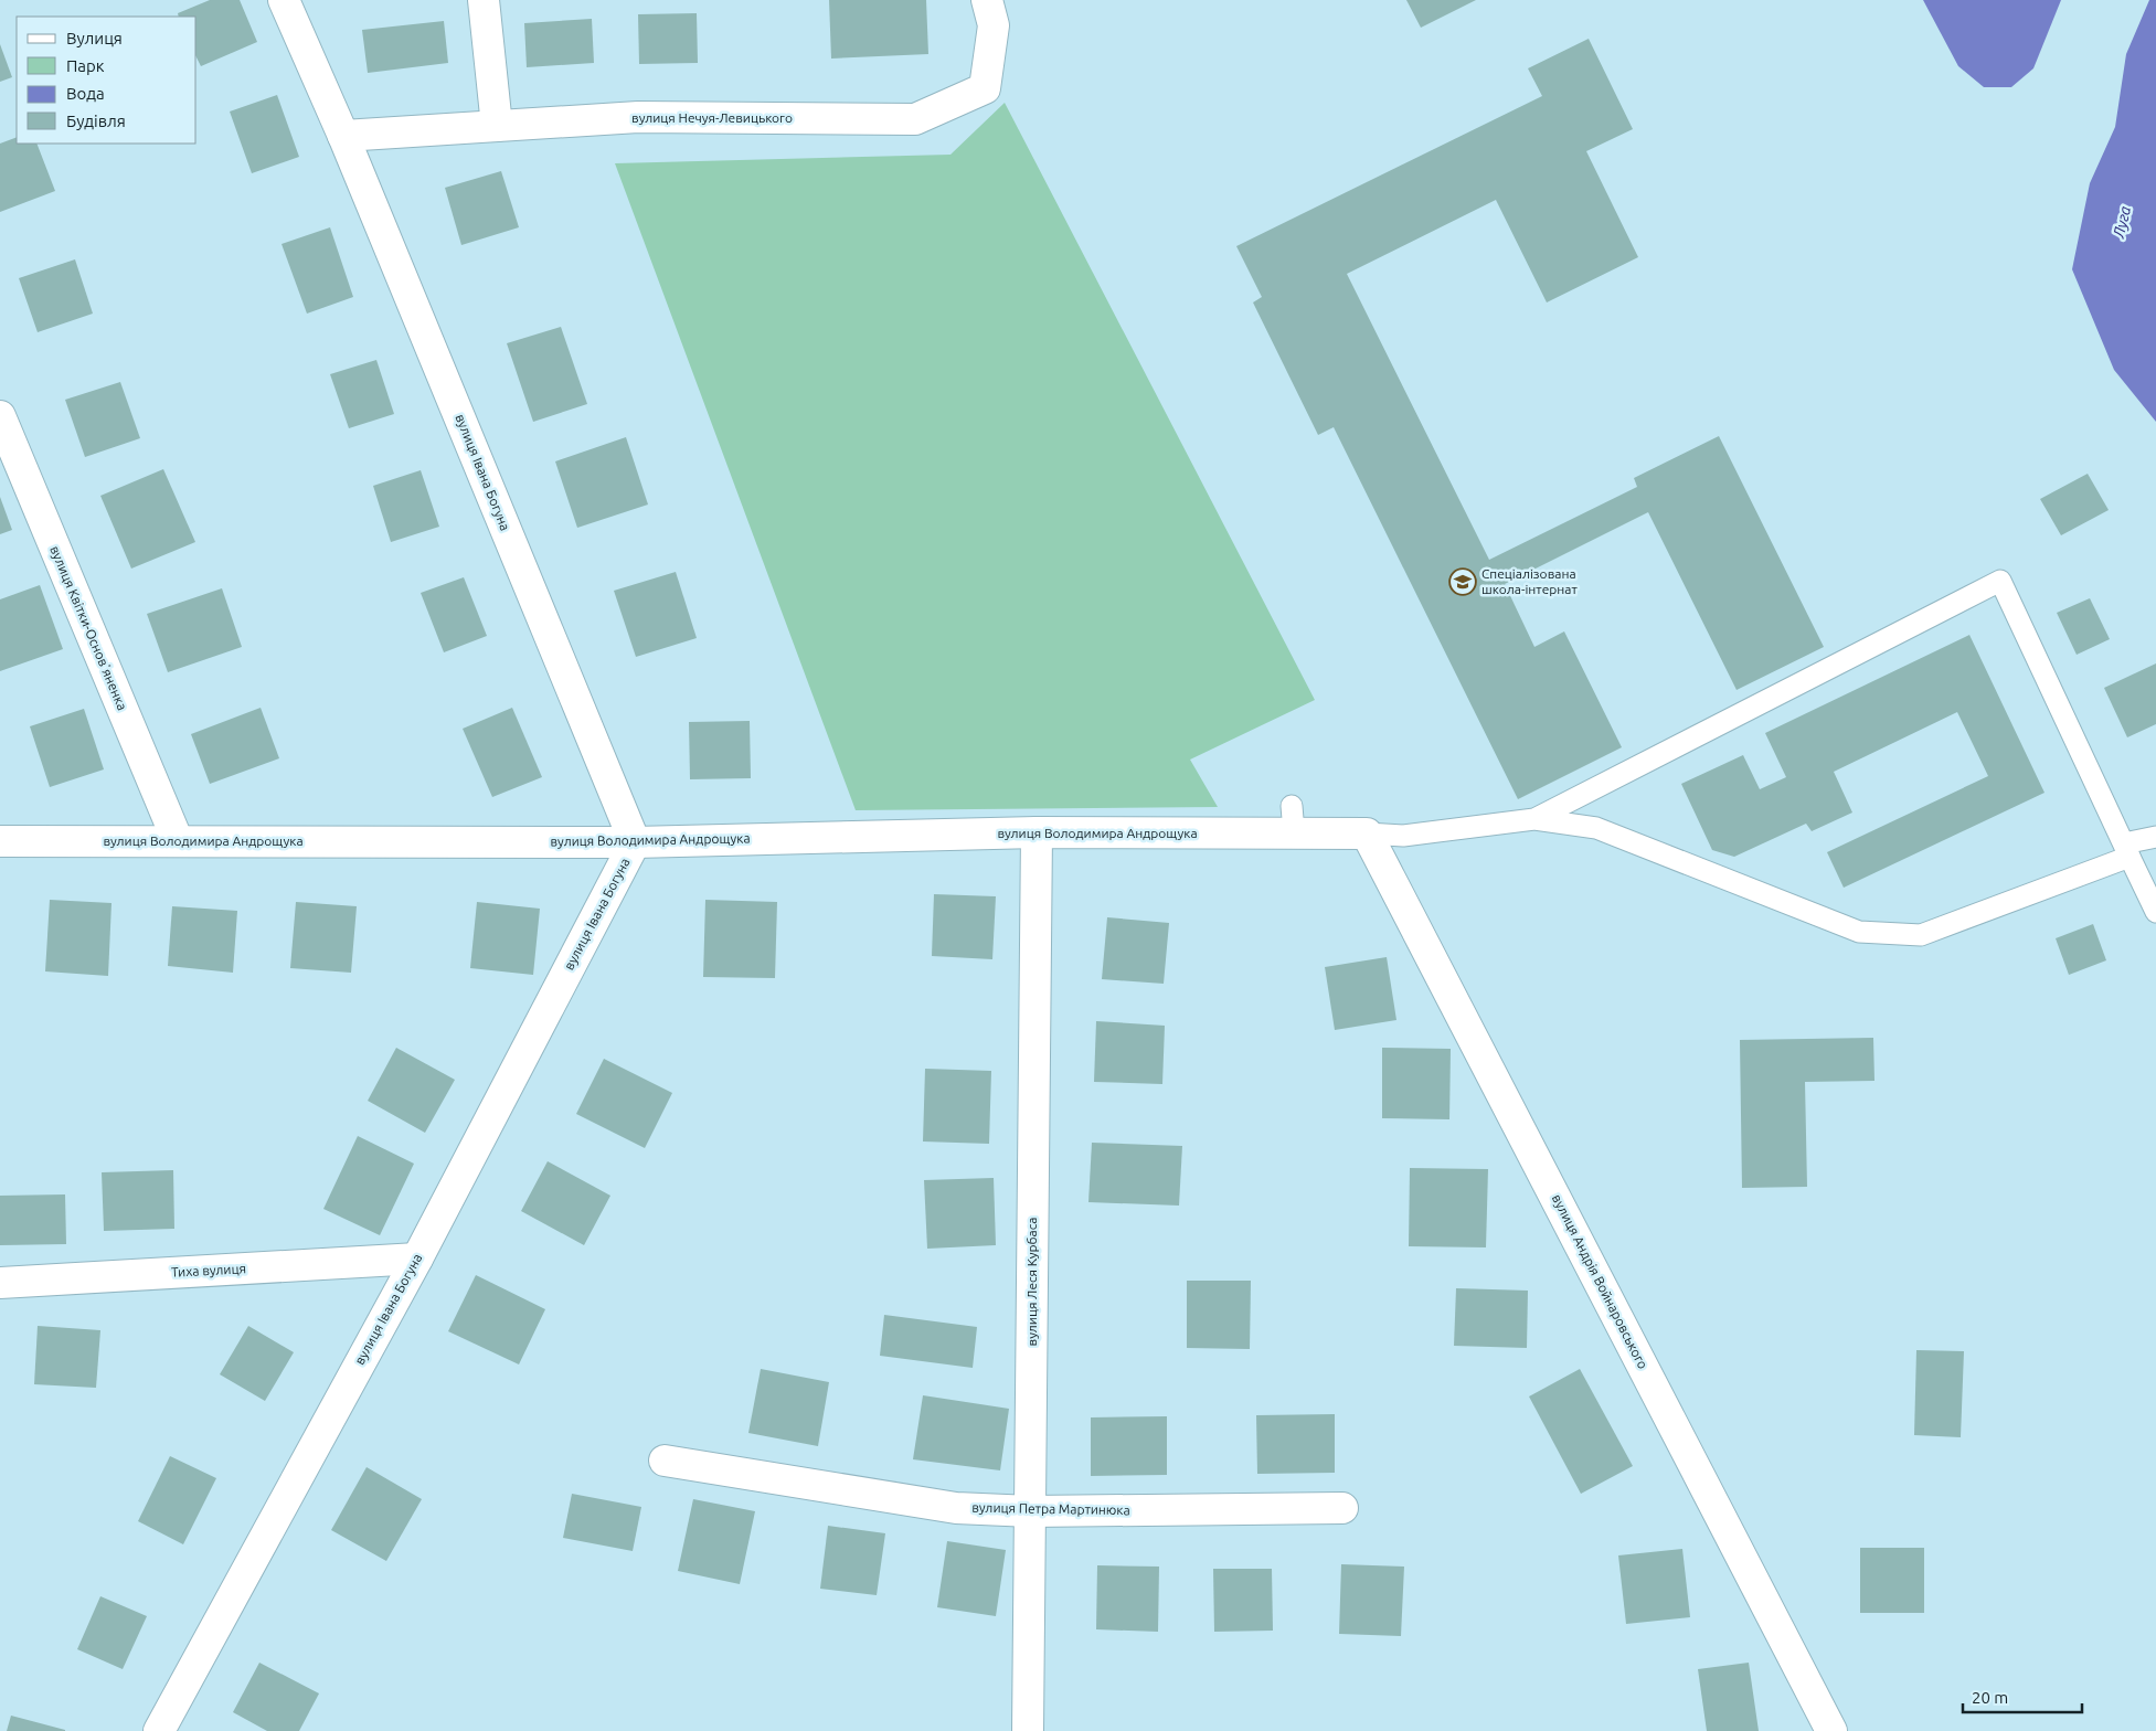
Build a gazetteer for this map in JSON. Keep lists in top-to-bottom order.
{
  "streets": {
    "street": [
      "вулиця Нечуя-Левицького",
      "вулиця Івана Богуна",
      "вулиця Квітки-Основʼяненка",
      "вулиця Володимира Андрощука",
      "Тиха вулиця",
      "вулиця Леся Курбаса",
      "вулиця Андрія Войнаровського",
      "вулиця Петра Мартинюка"
    ]
  },
  "crossings": [
    ["вулиця Нечуя-Левицького", "вулиця Івана Богуна"],
    ["вулиця Івана Богуна", "вулиця Володимира Андрощука"],
    ["вулиця Івана Богуна", "Тиха вулиця"],
    ["вулиця Квітки-Основʼяненка", "вулиця Володимира Андрощука"],
    ["вулиця Володимира Андрощука", "вулиця Леся Курбаса"],
    ["вулиця Володимира Андрощука", "вулиця Андрія Войнаровського"],
    ["вулиця Леся Курбаса", "вулиця Петра Мартинюка"]
  ],
  "water": ["Луга"],
  "places": {
    "school or university": ["Спеціалізована школа-інтернат"]
  },
  "legend": [
    "Вулиця",
    "Парк",
    "Вода",
    "Будівля"
  ],
  "scale_bar": "20 m"
}
